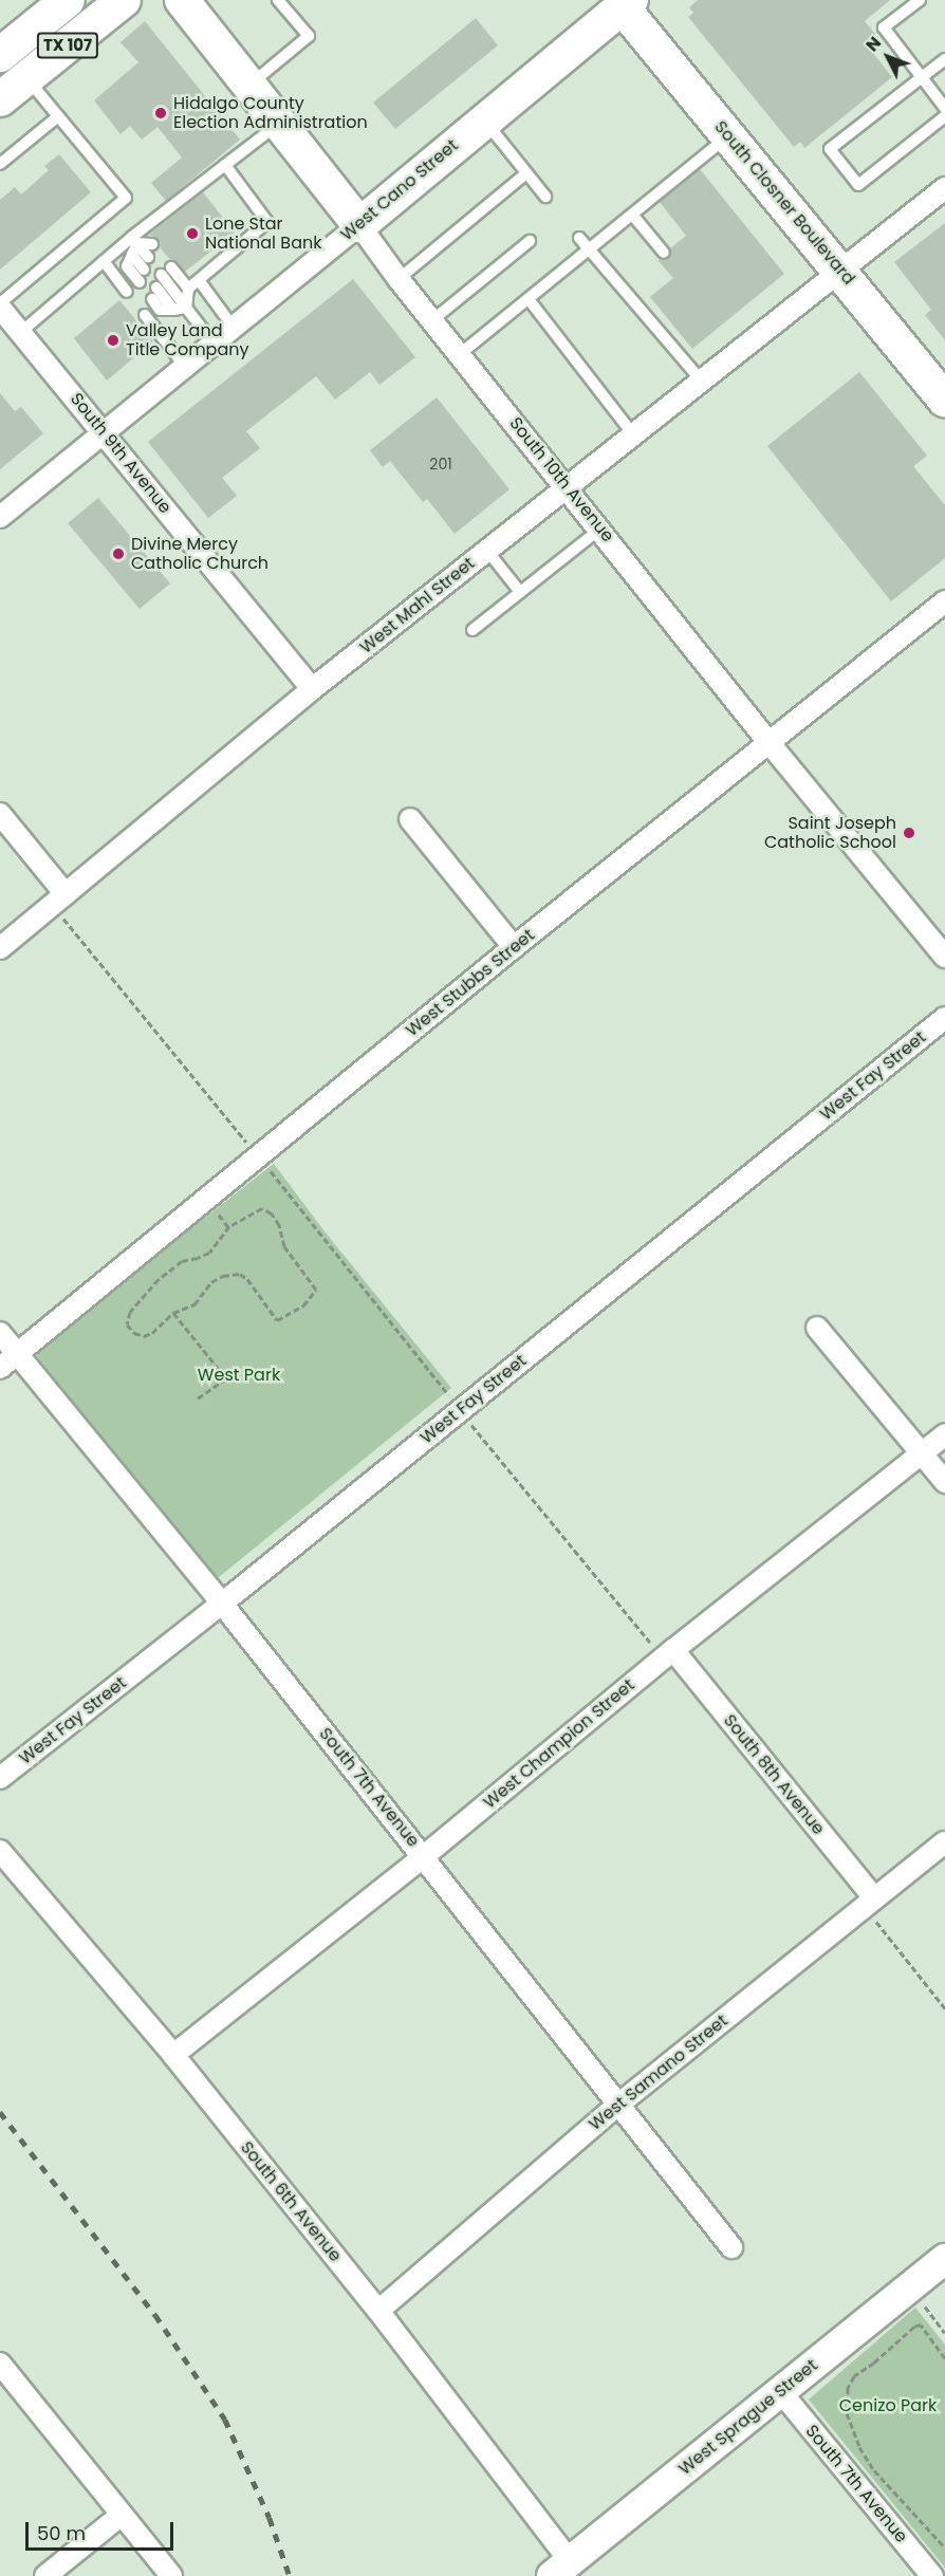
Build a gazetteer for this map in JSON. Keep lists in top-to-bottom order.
{
  "streets": {
    "main road": [
      "TX 107",
      "West Cano Street",
      "South Closner Boulevard",
      "South 10th Avenue"
    ],
    "street": [
      "South 9th Avenue",
      "West Mahl Street",
      "West Stubbs Street",
      "West Fay Street",
      "West Champion Street",
      "South 8th Avenue",
      "South 7th Avenue",
      "West Samano Street",
      "South 6th Avenue",
      "West Sprague Street"
    ]
  },
  "crossings": [
    ["West Cano Street", "South Closner Boulevard"],
    ["West Cano Street", "South 9th Avenue"],
    ["West Cano Street", "South 10th Avenue"],
    ["South Closner Boulevard", "West Mahl Street"],
    ["South 9th Avenue", "West Mahl Street"],
    ["South 10th Avenue", "West Mahl Street"],
    ["South 10th Avenue", "West Stubbs Street"],
    ["West Stubbs Street", "South 7th Avenue"],
    ["West Fay Street", "South 7th Avenue"],
    ["West Champion Street", "South 8th Avenue"],
    ["West Champion Street", "South 7th Avenue"],
    ["West Champion Street", "South 6th Avenue"],
    ["South 8th Avenue", "West Samano Street"],
    ["South 7th Avenue", "West Samano Street"],
    ["South 7th Avenue", "West Sprague Street"],
    ["West Samano Street", "South 6th Avenue"],
    ["South 6th Avenue", "West Sprague Street"]
  ],
  "parks": ["West Park", "Cenizo Park"],
  "places": [
    "Hidalgo County Election Administration",
    "Lone Star National Bank",
    "Valley Land Title Company",
    "Divine Mercy Catholic Church",
    "Saint Joseph Catholic School"
  ],
  "house_numbers": ["201"],
  "scale_bar": "50 m",
  "north": "top left"
}
